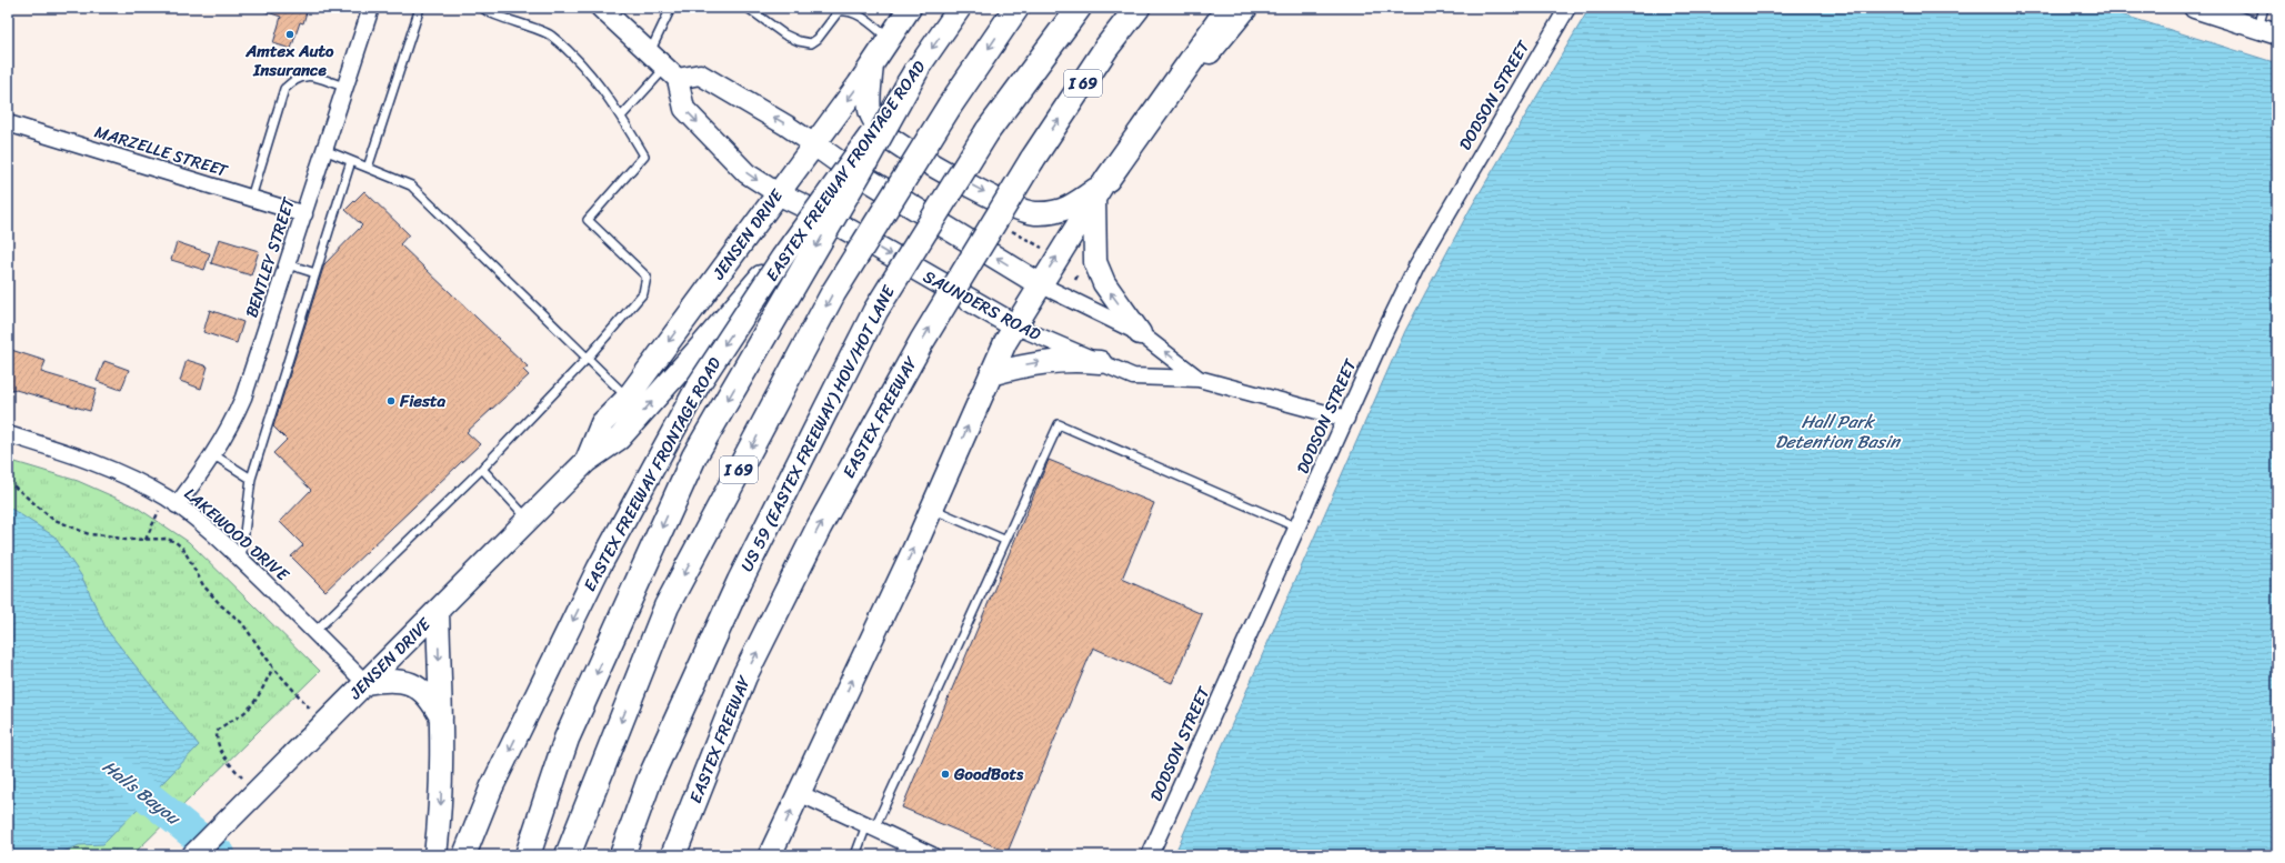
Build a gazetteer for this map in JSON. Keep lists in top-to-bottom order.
{
  "streets": {
    "highway": ["I 69", "EASTEX FREEWAY", "US 59 (EASTEX FREEWAY) HOV/HOT LANE"],
    "main road": ["EASTEX FREEWAY FRONTAGE ROAD", "JENSEN DRIVE", "SAUNDERS ROAD"],
    "street": [
      "DODSON STREET",
      "MARZELLE STREET",
      "BENTLEY STREET",
      "LAKEWOOD DRIVE"
    ]
  },
  "crossings": [
    ["DODSON STREET", "SAUNDERS ROAD"],
    ["MARZELLE STREET", "BENTLEY STREET"],
    ["JENSEN DRIVE", "SAUNDERS ROAD"],
    ["JENSEN DRIVE", "LAKEWOOD DRIVE"],
    ["BENTLEY STREET", "LAKEWOOD DRIVE"]
  ],
  "one_way": ["EASTEX FREEWAY FRONTAGE ROAD"],
  "water": ["Hall Park Detention Basin", "Halls Bayou"],
  "places": ["Amtex Auto Insurance", "Fiesta", "GoodBots"]
}
